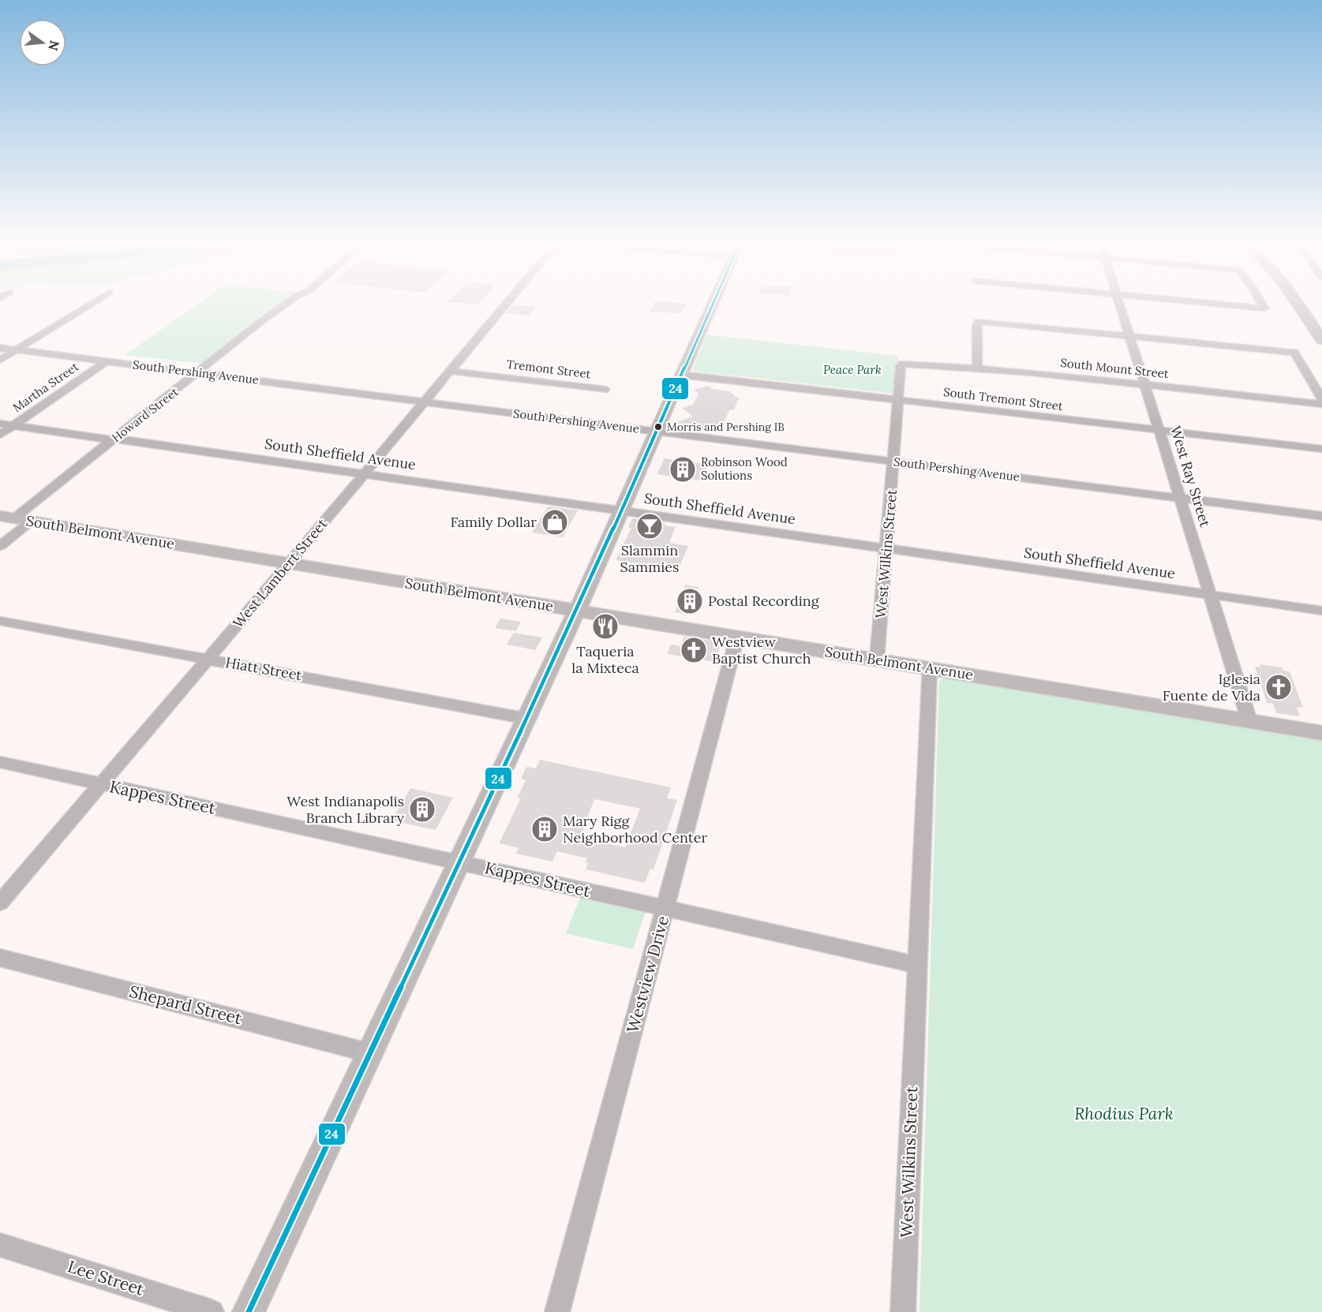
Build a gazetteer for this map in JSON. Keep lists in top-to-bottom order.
{
  "streets": {
    "main road": ["South Belmont Avenue"],
    "street": [
      "South Mount Street",
      "Tremont Street",
      "South Pershing Avenue",
      "Martha Street",
      "South Tremont Street",
      "Howard Street",
      "South Sheffield Avenue",
      "West Ray Street",
      "West Wilkins Street",
      "West Lambert Street",
      "Hiatt Street",
      "Kappes Street",
      "Westview Drive",
      "Shepard Street",
      "Lee Street"
    ]
  },
  "crossings": [
    ["South Mount Street", "West Ray Street"],
    ["South Mount Street", "West Wilkins Street"],
    ["Tremont Street", "West Lambert Street"],
    ["South Pershing Avenue", "Martha Street"],
    ["South Pershing Avenue", "Howard Street"],
    ["South Pershing Avenue", "West Ray Street"],
    ["South Pershing Avenue", "West Wilkins Street"],
    ["South Pershing Avenue", "West Lambert Street"],
    ["Martha Street", "South Sheffield Avenue"],
    ["South Tremont Street", "West Ray Street"],
    ["South Tremont Street", "West Wilkins Street"],
    ["Howard Street", "South Sheffield Avenue"],
    ["Howard Street", "South Belmont Avenue"],
    ["South Sheffield Avenue", "West Ray Street"],
    ["South Sheffield Avenue", "West Wilkins Street"],
    ["South Sheffield Avenue", "West Lambert Street"],
    ["West Ray Street", "South Belmont Avenue"],
    ["South Belmont Avenue", "West Wilkins Street"],
    ["South Belmont Avenue", "West Lambert Street"],
    ["South Belmont Avenue", "Westview Drive"],
    ["West Wilkins Street", "Kappes Street"],
    ["West Lambert Street", "Hiatt Street"],
    ["West Lambert Street", "Kappes Street"],
    ["Kappes Street", "Westview Drive"]
  ],
  "parks": ["Peace Park", "Rhodius Park"],
  "places": {
    "other": ["Morris and Pershing IB"],
    "building": [
      "Robinson Wood Solutions",
      "Postal Recording",
      "West Indianapolis Branch Library",
      "Mary Rigg Neighborhood Center"
    ],
    "shop": ["Family Dollar"],
    "bar": ["Slammin Sammies"],
    "restaurant": ["Taqueria la Mixteca"],
    "church": ["Westview Baptist Church", "Iglesia Fuente de Vida"]
  },
  "lines": ["transit line 24"],
  "north": "right"
}
